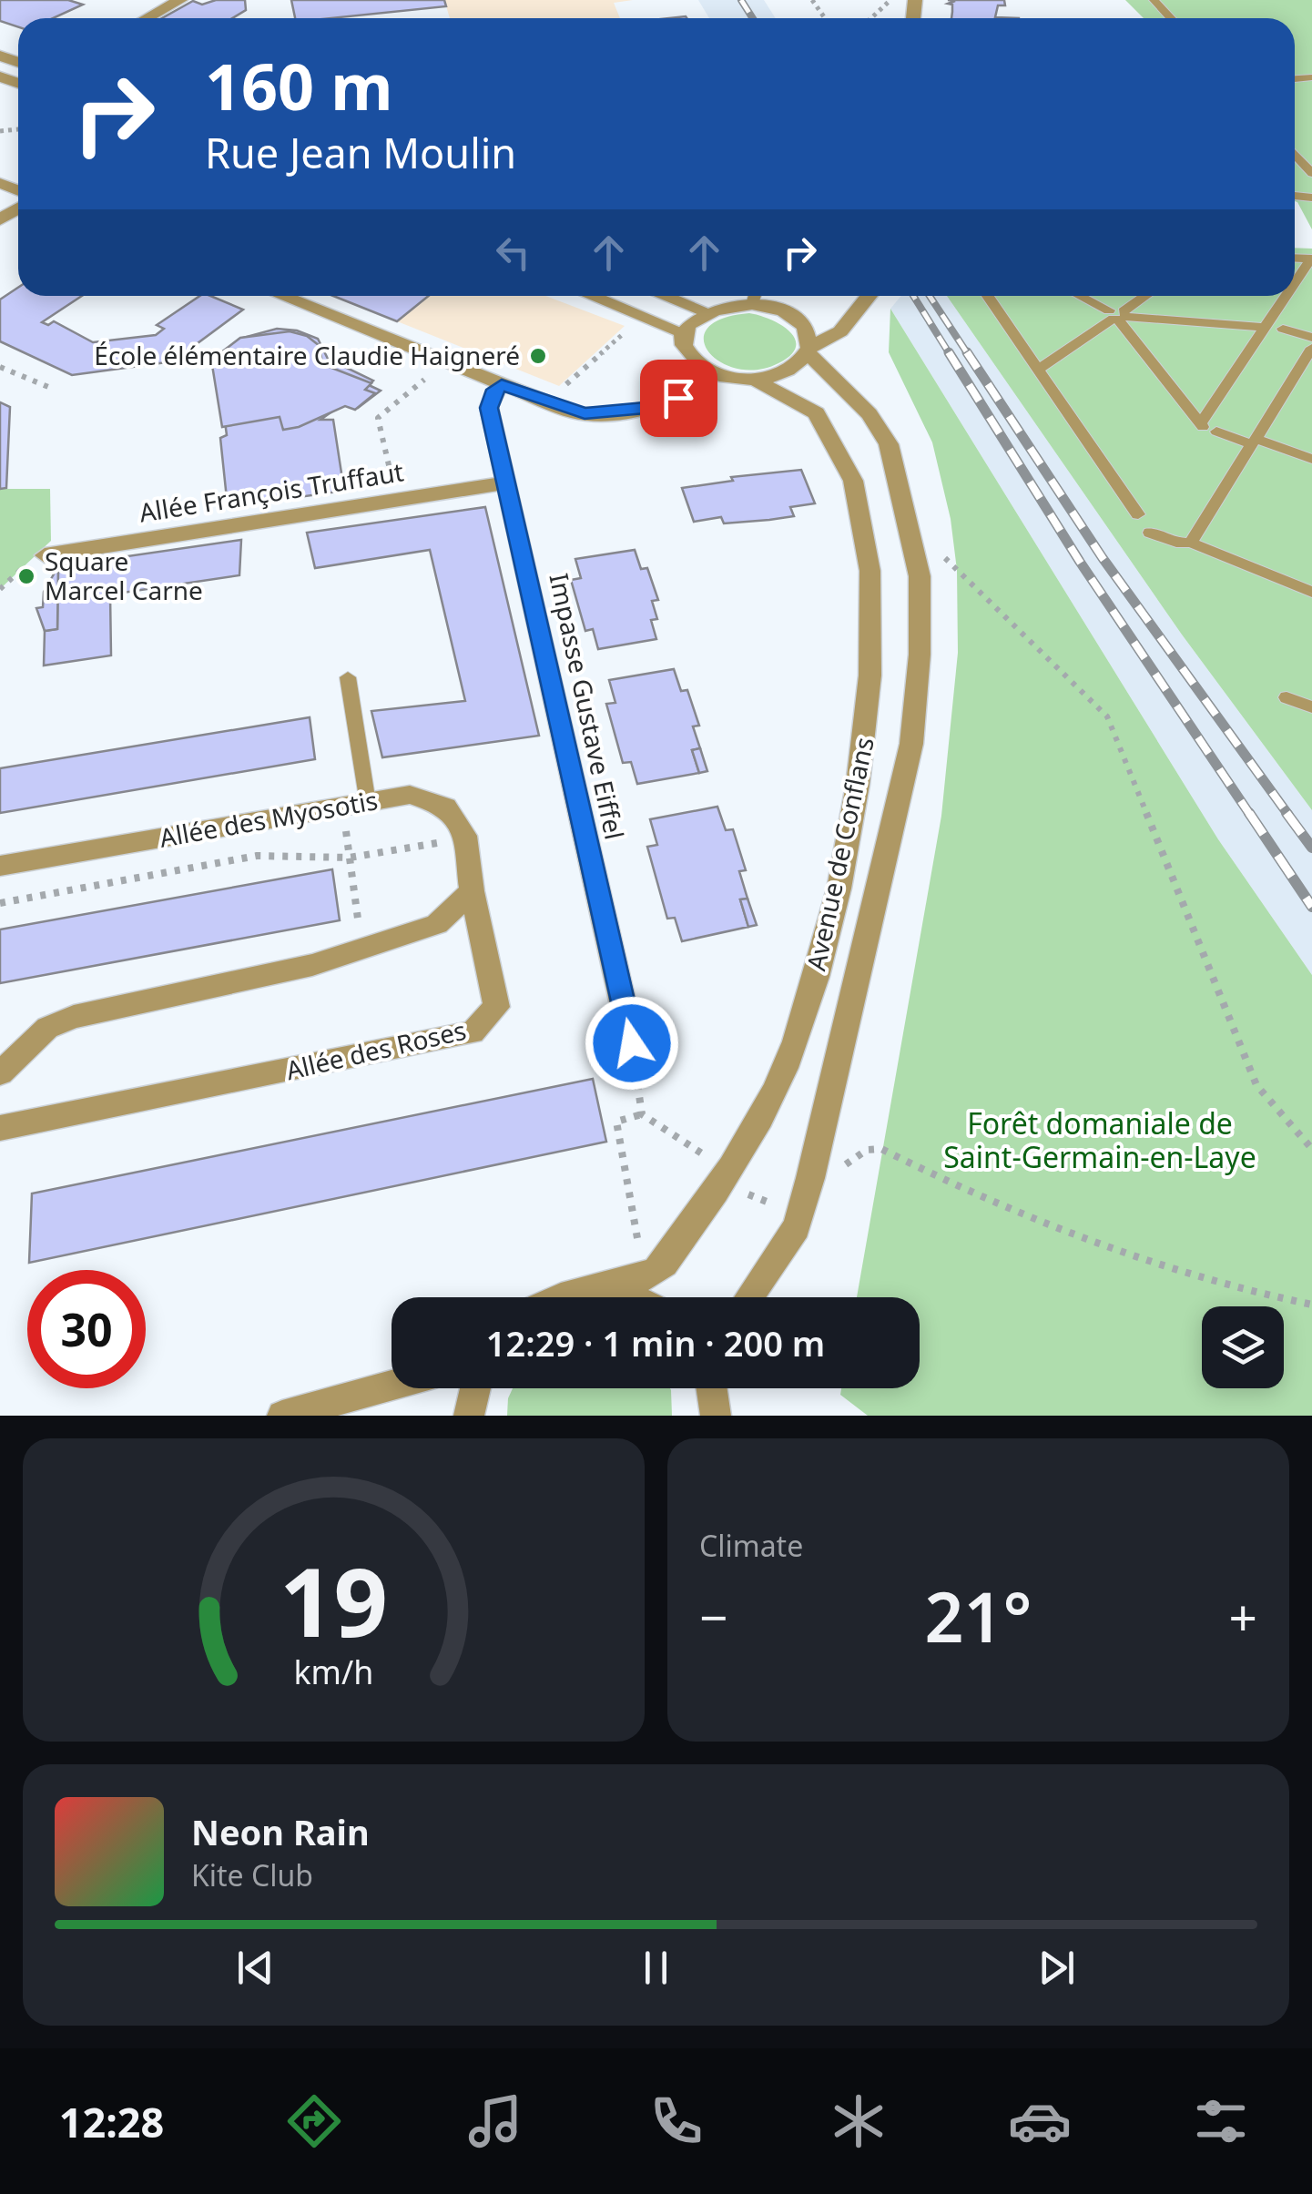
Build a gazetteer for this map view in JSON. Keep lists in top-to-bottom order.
{
  "streets": {
    "street": [
      "Allée François Truffaut",
      "Impasse Gustave Eiffel",
      "Allée des Myosotis",
      "Avenue de Conflans",
      "Allée des Roses"
    ]
  },
  "crossings": [
    ["Allée François Truffaut", "Impasse Gustave Eiffel"]
  ],
  "parks": ["Forêt domaniale de Saint-Germain-en-Laye"],
  "places": ["École élémentaire Claudie Haigneré", "Square Marcel Carne"],
  "page": {
    "turn": ["160 m", "Rue Jean Moulin"],
    "limit": "30",
    "trip": "12:29 · 1 min · 200 m",
    "tile": "Climate",
    "heat": ["−", "21°", "+"],
    "song": ["Neon Rain", "Kite Club"],
    "tabs": "12:28",
    "gauge": ["19", "km/h"]
  }
}
